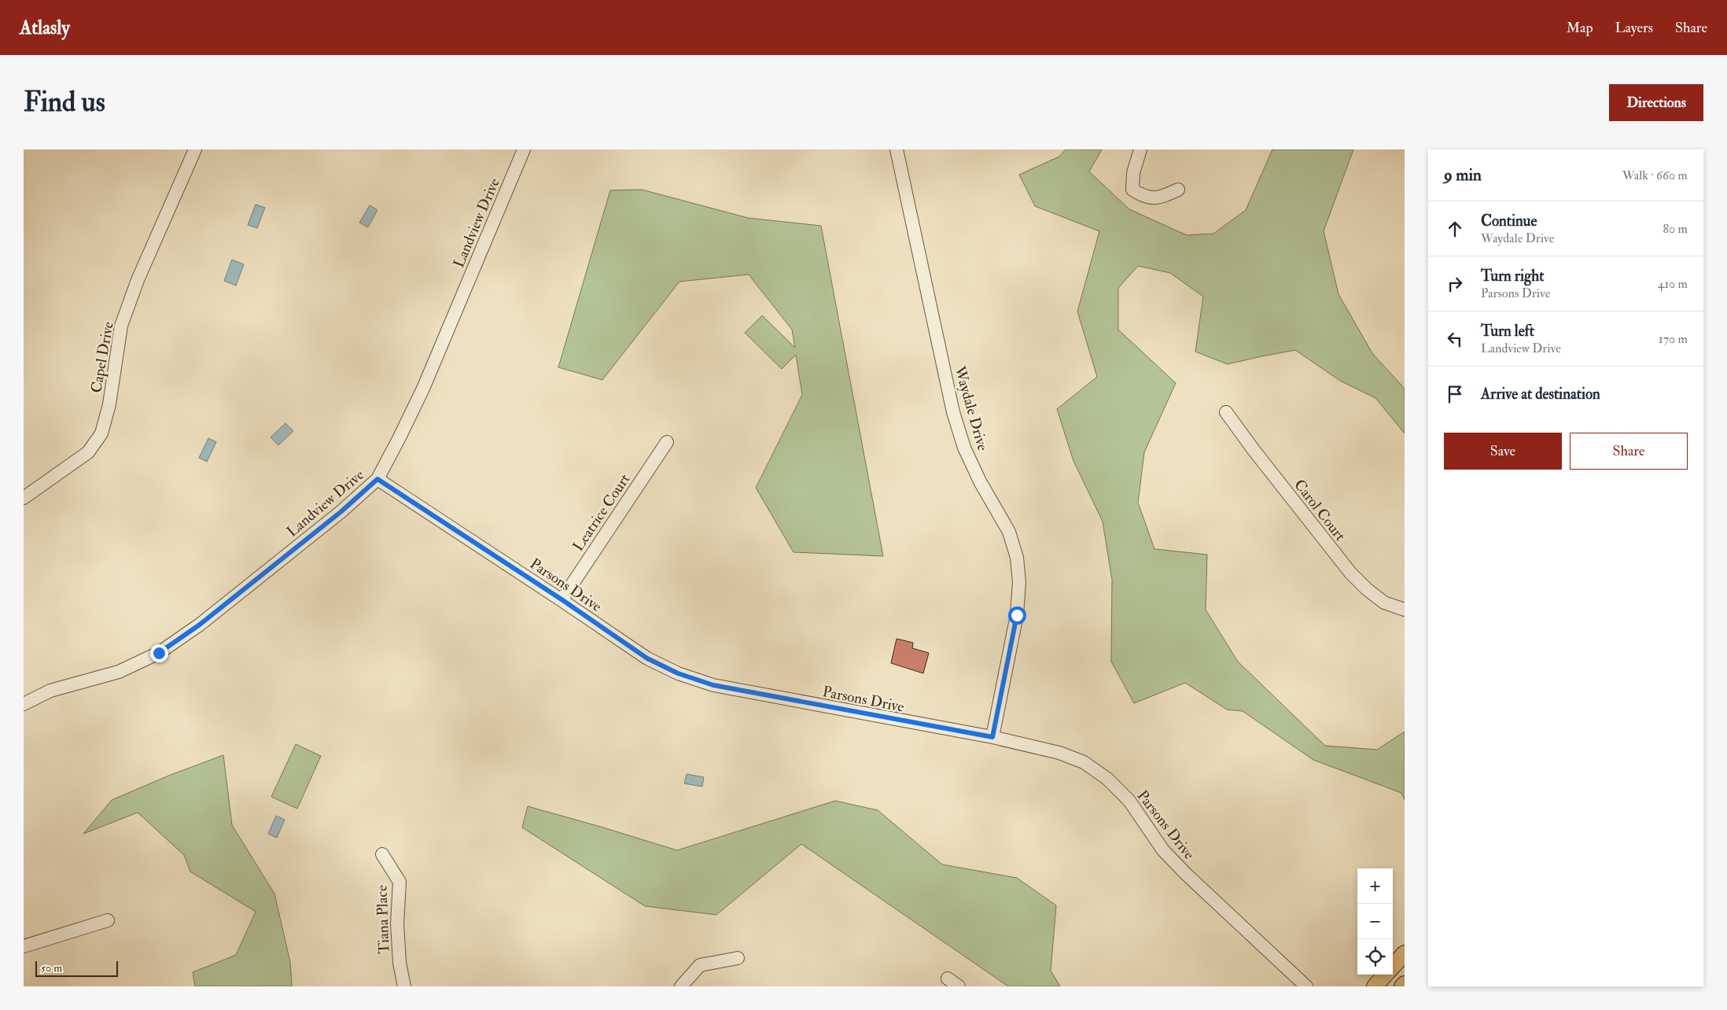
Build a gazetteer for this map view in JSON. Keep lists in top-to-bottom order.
{
  "streets": {
    "street": [
      "Landview Drive",
      "Capel Drive",
      "Waydale Drive",
      "Carol Court",
      "Leatrice Court",
      "Parsons Drive",
      "Tiana Place"
    ]
  },
  "crossings": [
    ["Landview Drive", "Parsons Drive"],
    ["Waydale Drive", "Parsons Drive"],
    ["Leatrice Court", "Parsons Drive"]
  ],
  "scale_bar": "50 m",
  "page": {
    "header": "Atlasly",
    "nav": ["Map", "Layers", "Share"],
    "buttons": [
      "Directions",
      ["Save", "Share"]
    ],
    "title": "Find us",
    "heading": ["9 min", "Walk · 660 m"],
    "list": [
      ["Continue", "Waydale Drive", "80 m"],
      ["Turn right", "Parsons Drive", "410 m"],
      ["Turn left", "Landview Drive", "170 m"],
      "Arrive at destination"
    ],
    "map_buttons": ["+", "−"],
    "scale": "50 m"
  }
}
